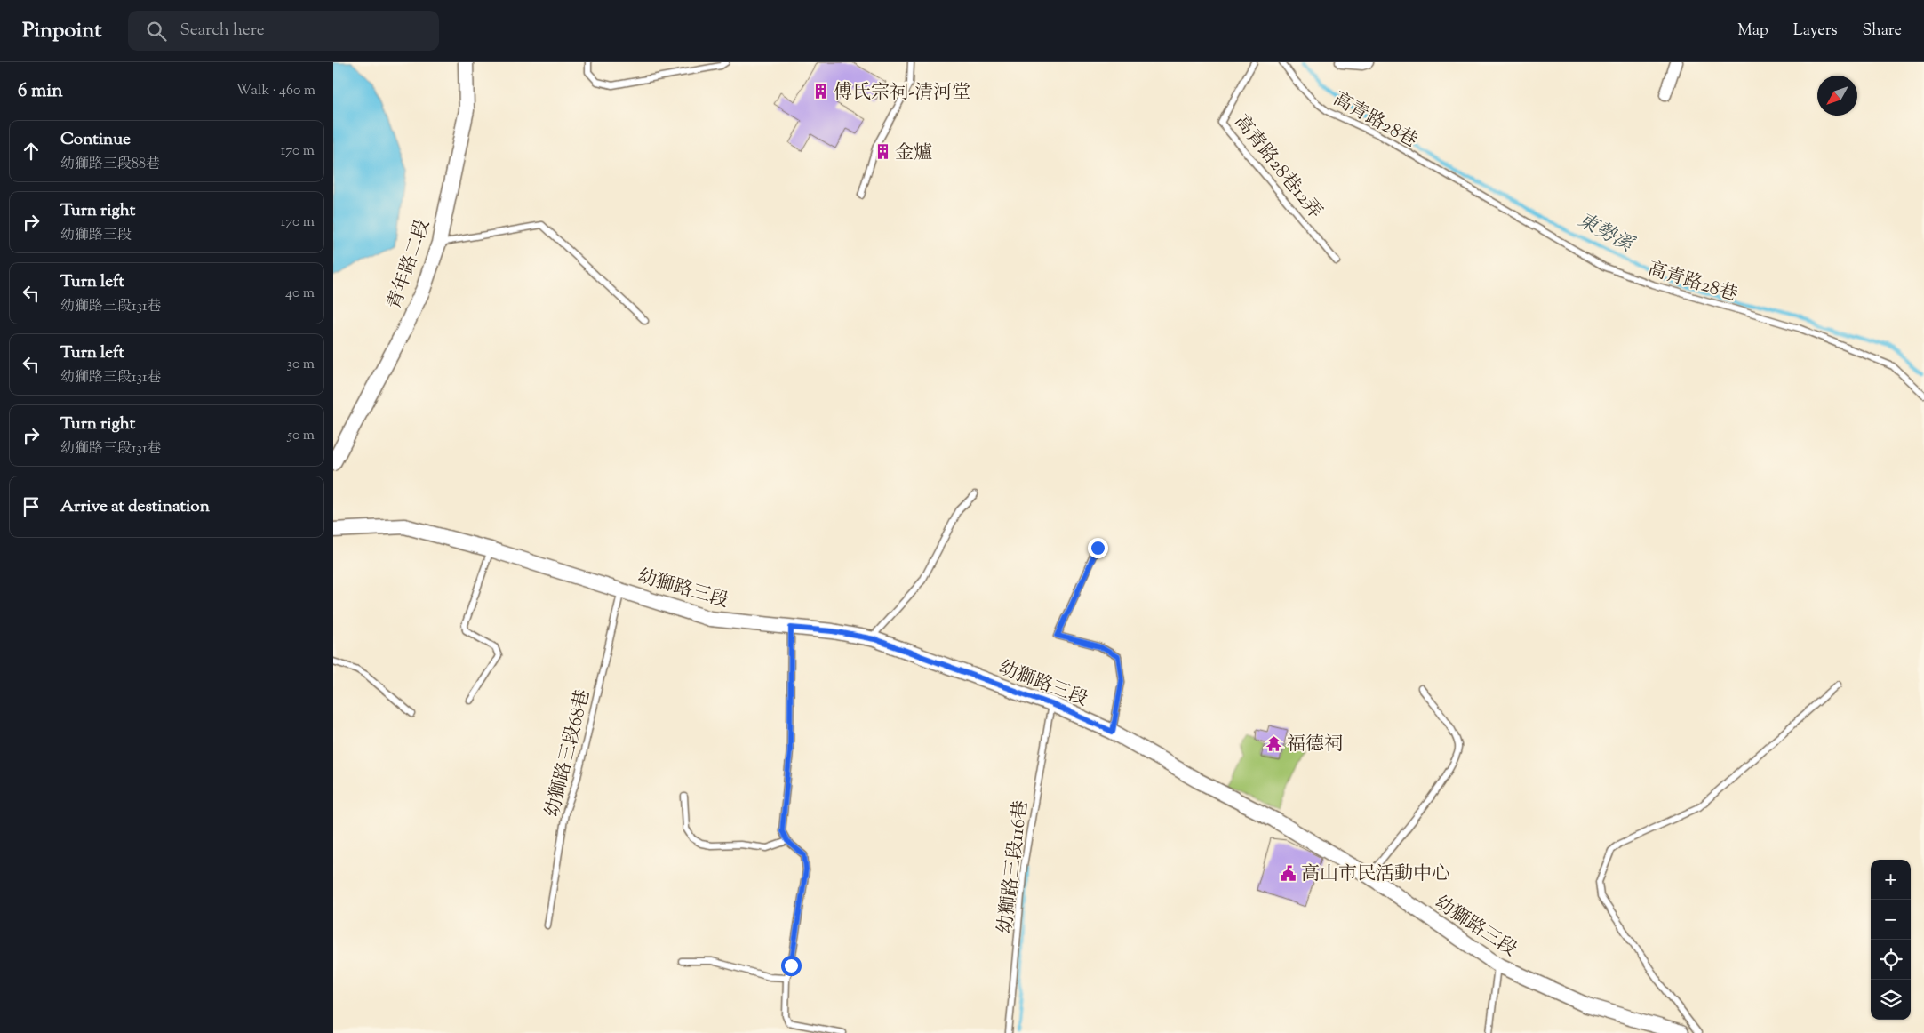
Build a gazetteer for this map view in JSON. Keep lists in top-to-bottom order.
{
  "streets": {
    "street": ["青年路二段", "幼獅路三段"],
    "lane": [
      "高青路28巷",
      "高青路28巷12弄",
      "幼獅路三段68巷",
      "幼獅路三段116巷"
    ]
  },
  "crossings": [
    ["幼獅路三段", "幼獅路三段68巷"],
    ["幼獅路三段", "幼獅路三段116巷"]
  ],
  "water": ["東勢溪"],
  "places": {
    "building": ["傅氏宗祠-清河堂", "金爐"],
    "temple": ["福德祠"],
    "public building": ["高山市民活動中心"]
  },
  "north": "bottom left",
  "page": {
    "header": "Pinpoint",
    "search": "Search here",
    "nav": ["Map", "Layers", "Share"],
    "heading": ["6 min", "Walk · 460 m"],
    "list": [
      ["Continue", "幼獅路三段88巷", "170 m"],
      ["Turn right", "幼獅路三段", "170 m"],
      ["Turn left", "幼獅路三段131巷", "40 m"],
      ["Turn left", "幼獅路三段131巷", "30 m"],
      ["Turn right", "幼獅路三段131巷", "50 m"],
      "Arrive at destination"
    ],
    "map_buttons": ["+", "−"]
  }
}
